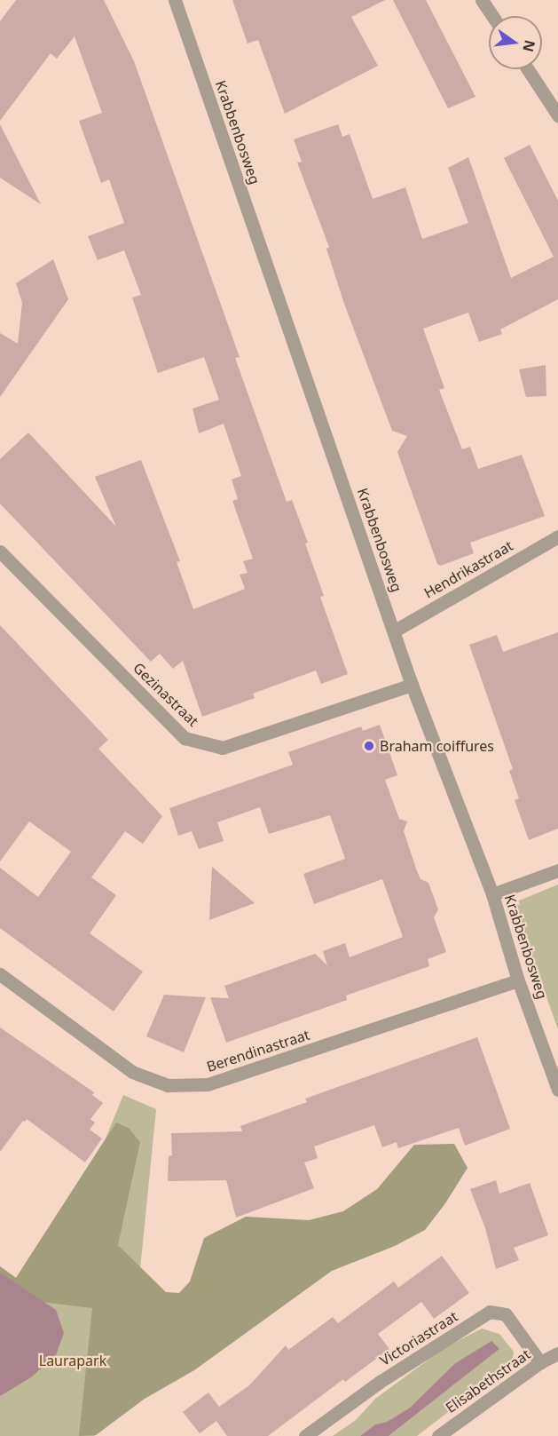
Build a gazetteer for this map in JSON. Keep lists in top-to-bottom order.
{
  "streets": {
    "street": [
      "Krabbenbosweg",
      "Hendrikastraat",
      "Gezinastraat",
      "Berendinastraat",
      "Victoriastraat",
      "Elisabethstraat"
    ]
  },
  "crossings": [
    ["Krabbenbosweg", "Hendrikastraat"],
    ["Krabbenbosweg", "Gezinastraat"],
    ["Krabbenbosweg", "Berendinastraat"],
    ["Victoriastraat", "Elisabethstraat"]
  ],
  "parks": ["Laurapark"],
  "places": ["Braham coiffures"],
  "north": "right"
}
